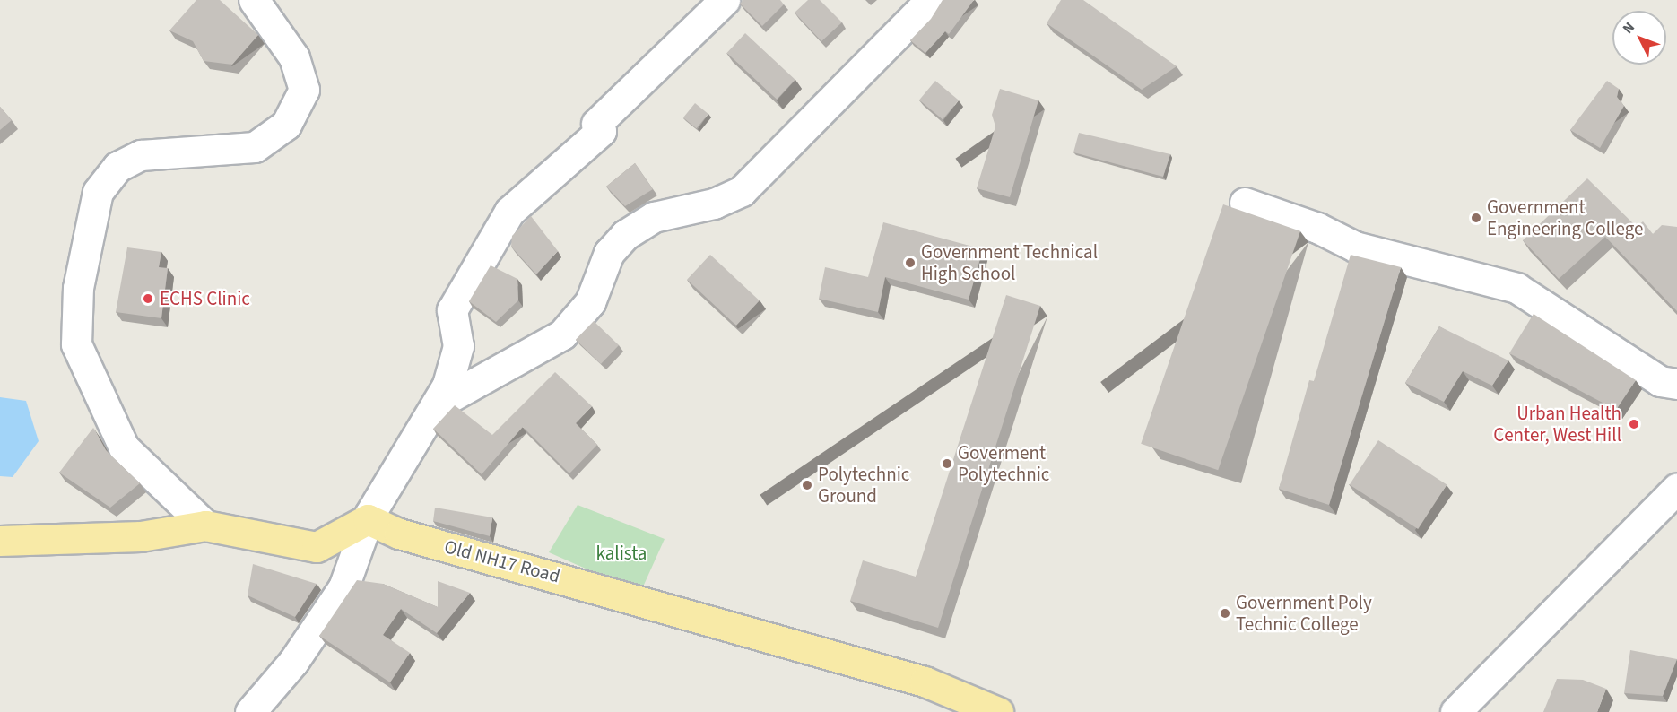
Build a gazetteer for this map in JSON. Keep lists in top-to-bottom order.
{
  "streets": {
    "main road": ["Old NH17 Road"]
  },
  "parks": ["kalista"],
  "places": [
    "Government Engineering College",
    "Government Technical High School",
    "ECHS Clinic",
    "Urban Health Center, West Hill",
    "Goverment Polytechnic",
    "Polytechnic Ground",
    "Government Poly Technic College"
  ],
  "north": "top left"
}
